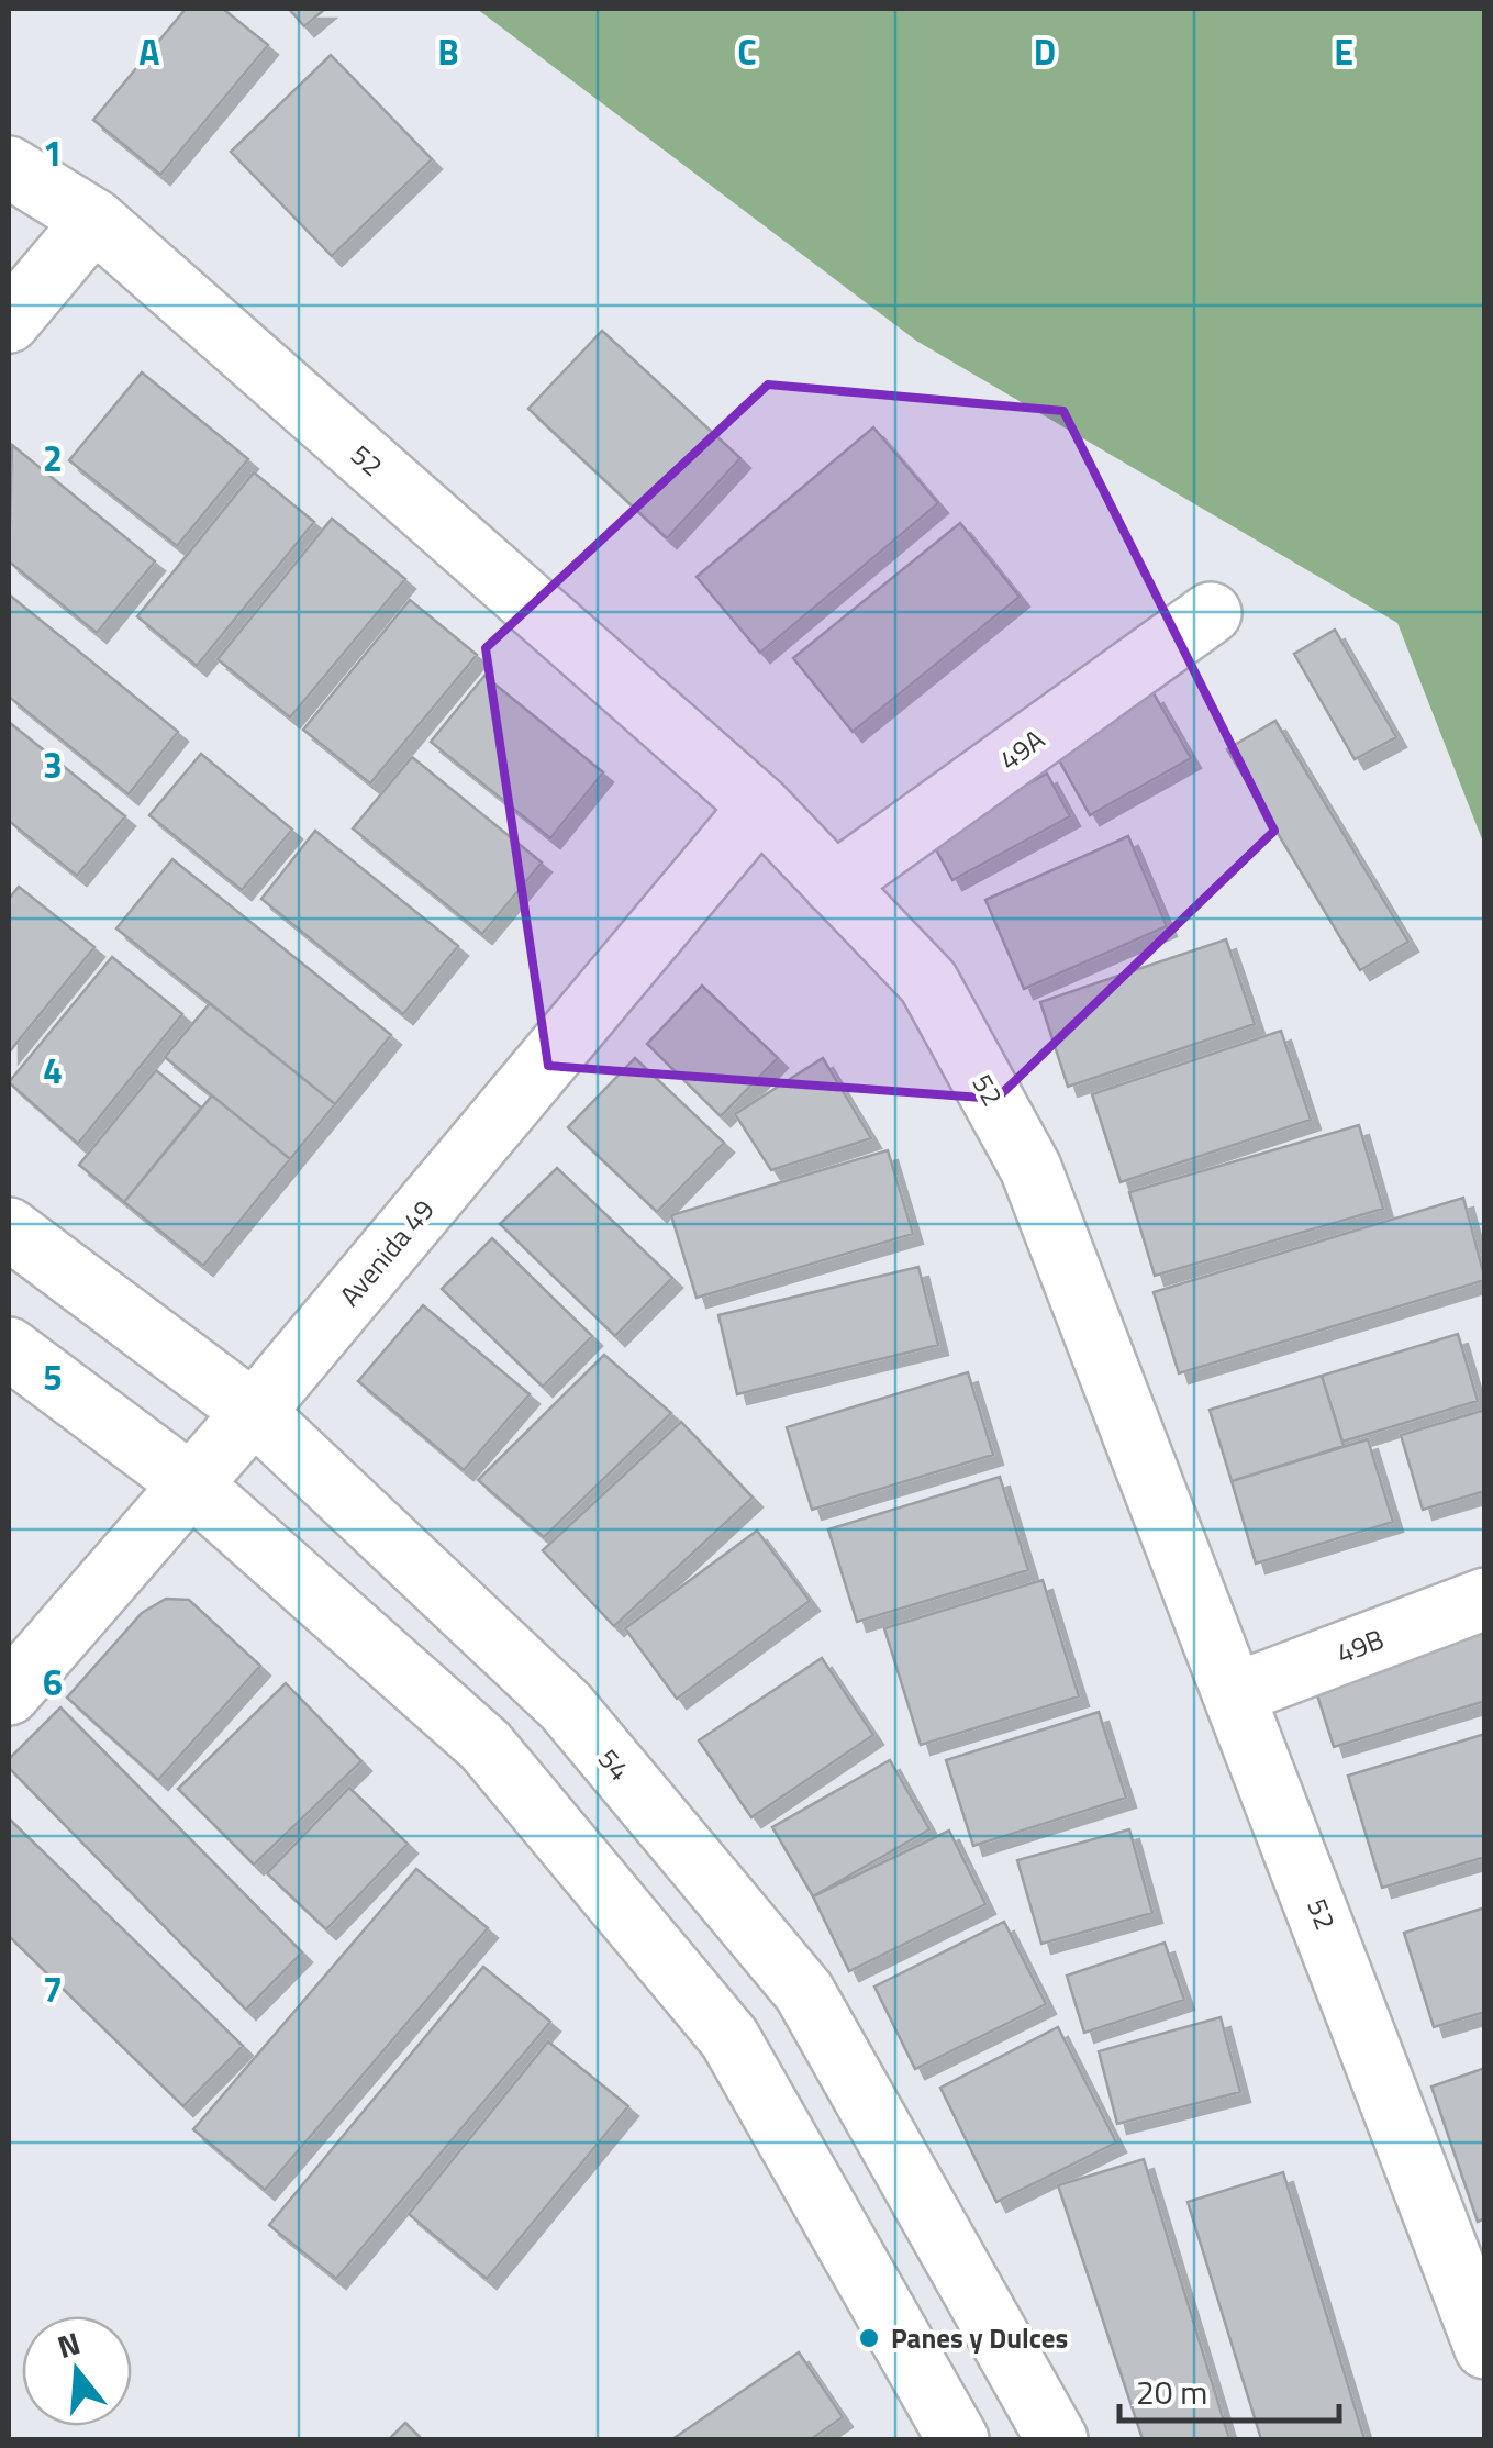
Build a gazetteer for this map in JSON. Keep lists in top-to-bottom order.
{
  "streets": {
    "street": [
      "52",
      "49A",
      "Avenida 49",
      "49B",
      "54"
    ]
  },
  "crossings": [
    ["52", "49A"],
    ["52", "Avenida 49"],
    ["52", "49B"],
    ["Avenida 49", "54"]
  ],
  "places": ["Panes y Dulces"],
  "scale_bar": "20 m",
  "north": "top",
  "grid": {
    "columns": [
      "A",
      "B",
      "C",
      "D",
      "E"
    ],
    "rows": [
      "1",
      "2",
      "3",
      "4",
      "5",
      "6",
      "7"
    ]
  }
}
